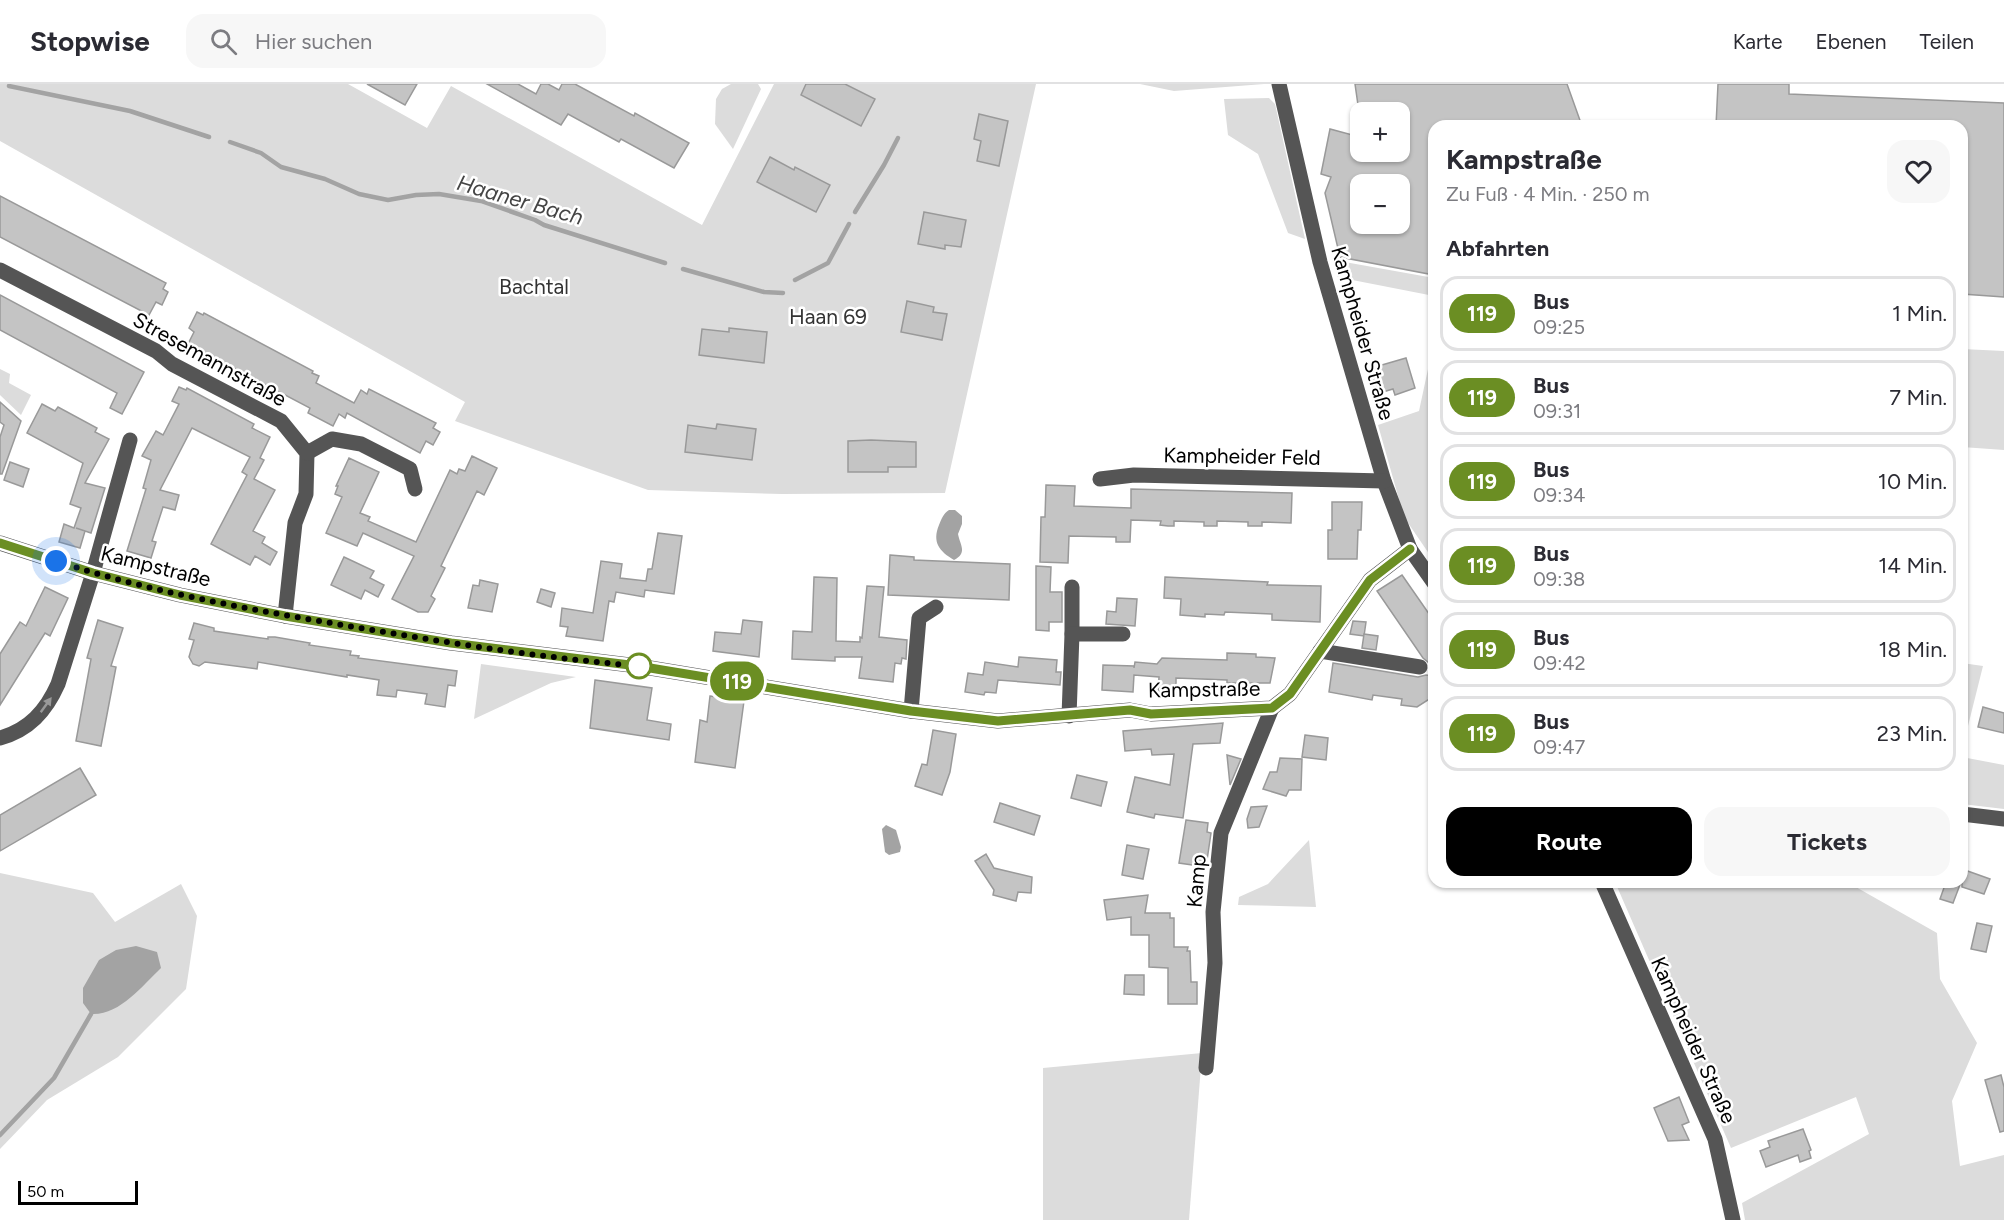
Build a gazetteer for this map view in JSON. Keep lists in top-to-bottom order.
{
  "streets": {
    "street": [
      "Kampheider Straße",
      "Stresemannstraße",
      "Kampheider Feld",
      "Kampstraße",
      "Kamp"
    ]
  },
  "crossings": [
    ["Kampheider Straße", "Kampheider Feld"],
    ["Kampheider Straße", "Kampstraße"],
    ["Kampstraße", "Kamp"]
  ],
  "water": ["Haaner Bach"],
  "parks": ["Bachtal", "Haan 69"],
  "lines": ["bus line 119"],
  "scale_bar": "50 m",
  "page": {
    "header": "Stopwise",
    "search": "Hier suchen",
    "nav": ["Karte", "Ebenen", "Teilen"],
    "on_map": "119",
    "map_buttons": ["+", "−"],
    "heading": [
      ["Kampstraße", "Zu Fuß · 4 Min. · 250 m"],
      "Abfahrten"
    ],
    "list": [
      {
        "mark": "119",
        "name": "Bus",
        "note": "09:25",
        "value": "1 Min."
      },
      {
        "mark": "119",
        "name": "Bus",
        "note": "09:31",
        "value": "7 Min."
      },
      {
        "mark": "119",
        "name": "Bus",
        "note": "09:34",
        "value": "10 Min."
      },
      {
        "mark": "119",
        "name": "Bus",
        "note": "09:38",
        "value": "14 Min."
      },
      {
        "mark": "119",
        "name": "Bus",
        "note": "09:42",
        "value": "18 Min."
      },
      {
        "mark": "119",
        "name": "Bus",
        "note": "09:47",
        "value": "23 Min."
      }
    ],
    "buttons": ["Route", "Tickets"],
    "scale": "50 m"
  }
}
